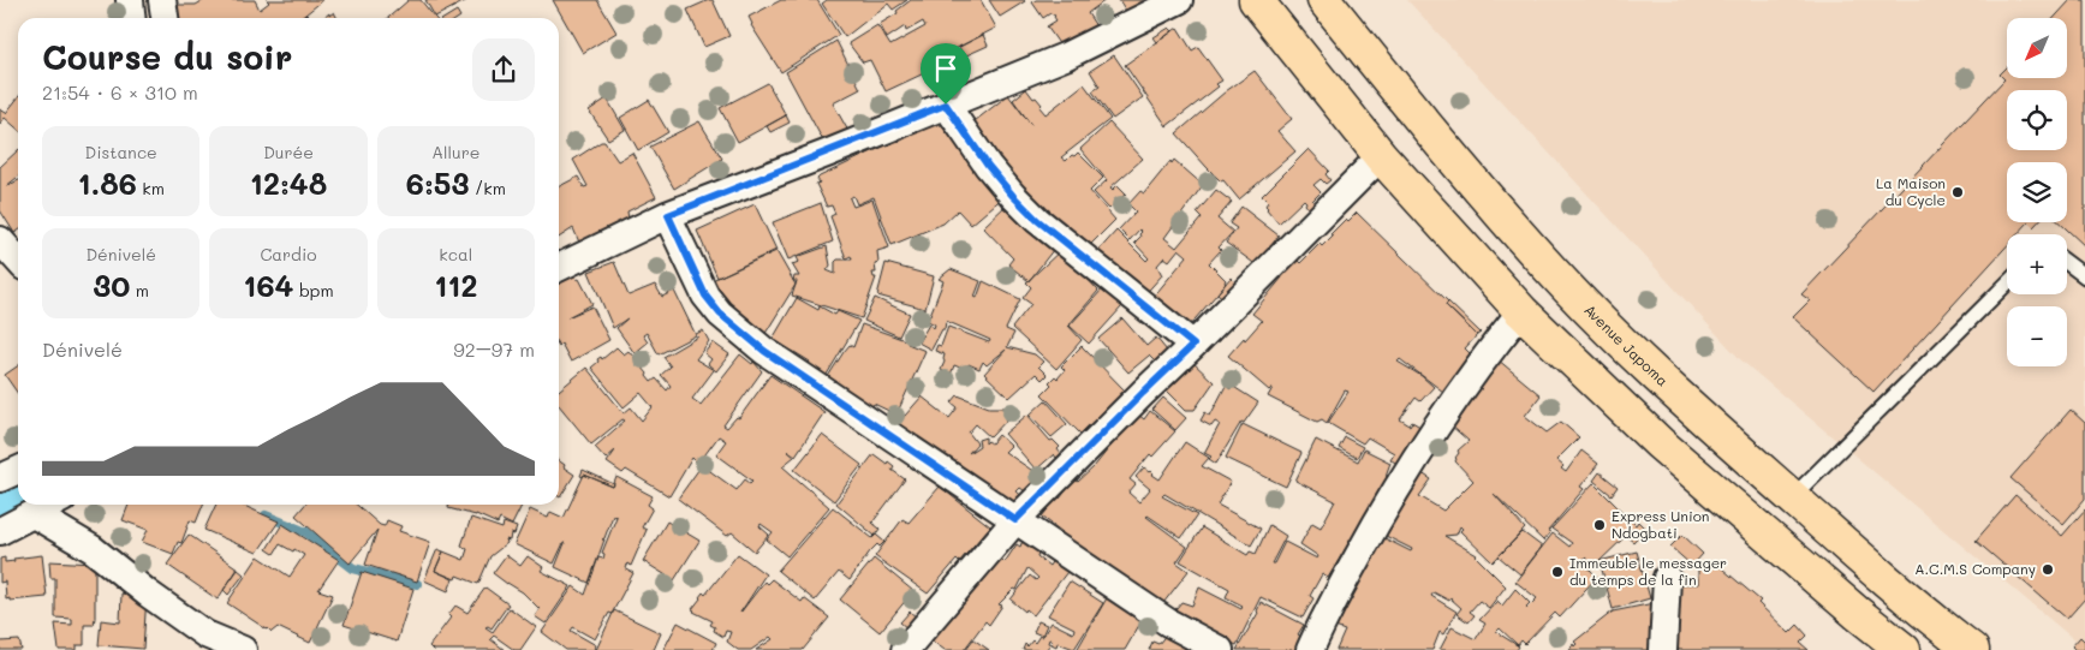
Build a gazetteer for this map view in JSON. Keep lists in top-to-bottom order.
{
  "streets": {
    "main road": ["Avenue Japoma"]
  },
  "places": [
    "La Maison du Cycle",
    "Express Union Ndogbati",
    "A.C.M.S Company",
    "Immeuble le messager du temps de la fin"
  ],
  "north": "bottom left",
  "page": {
    "map_buttons": ["+", "−"],
    "heading": ["Course du soir", "21:54 · 6 × 310 m"],
    "stats": [
      ["Distance", "1.86 km"],
      ["Durée", "12:48"],
      ["Allure", "6:53 /km"],
      ["Dénivelé", "30 m"],
      ["Cardio", "164 bpm"],
      ["kcal", "112"]
    ],
    "chart": ["Dénivelé", "92–97 m"]
  }
}
